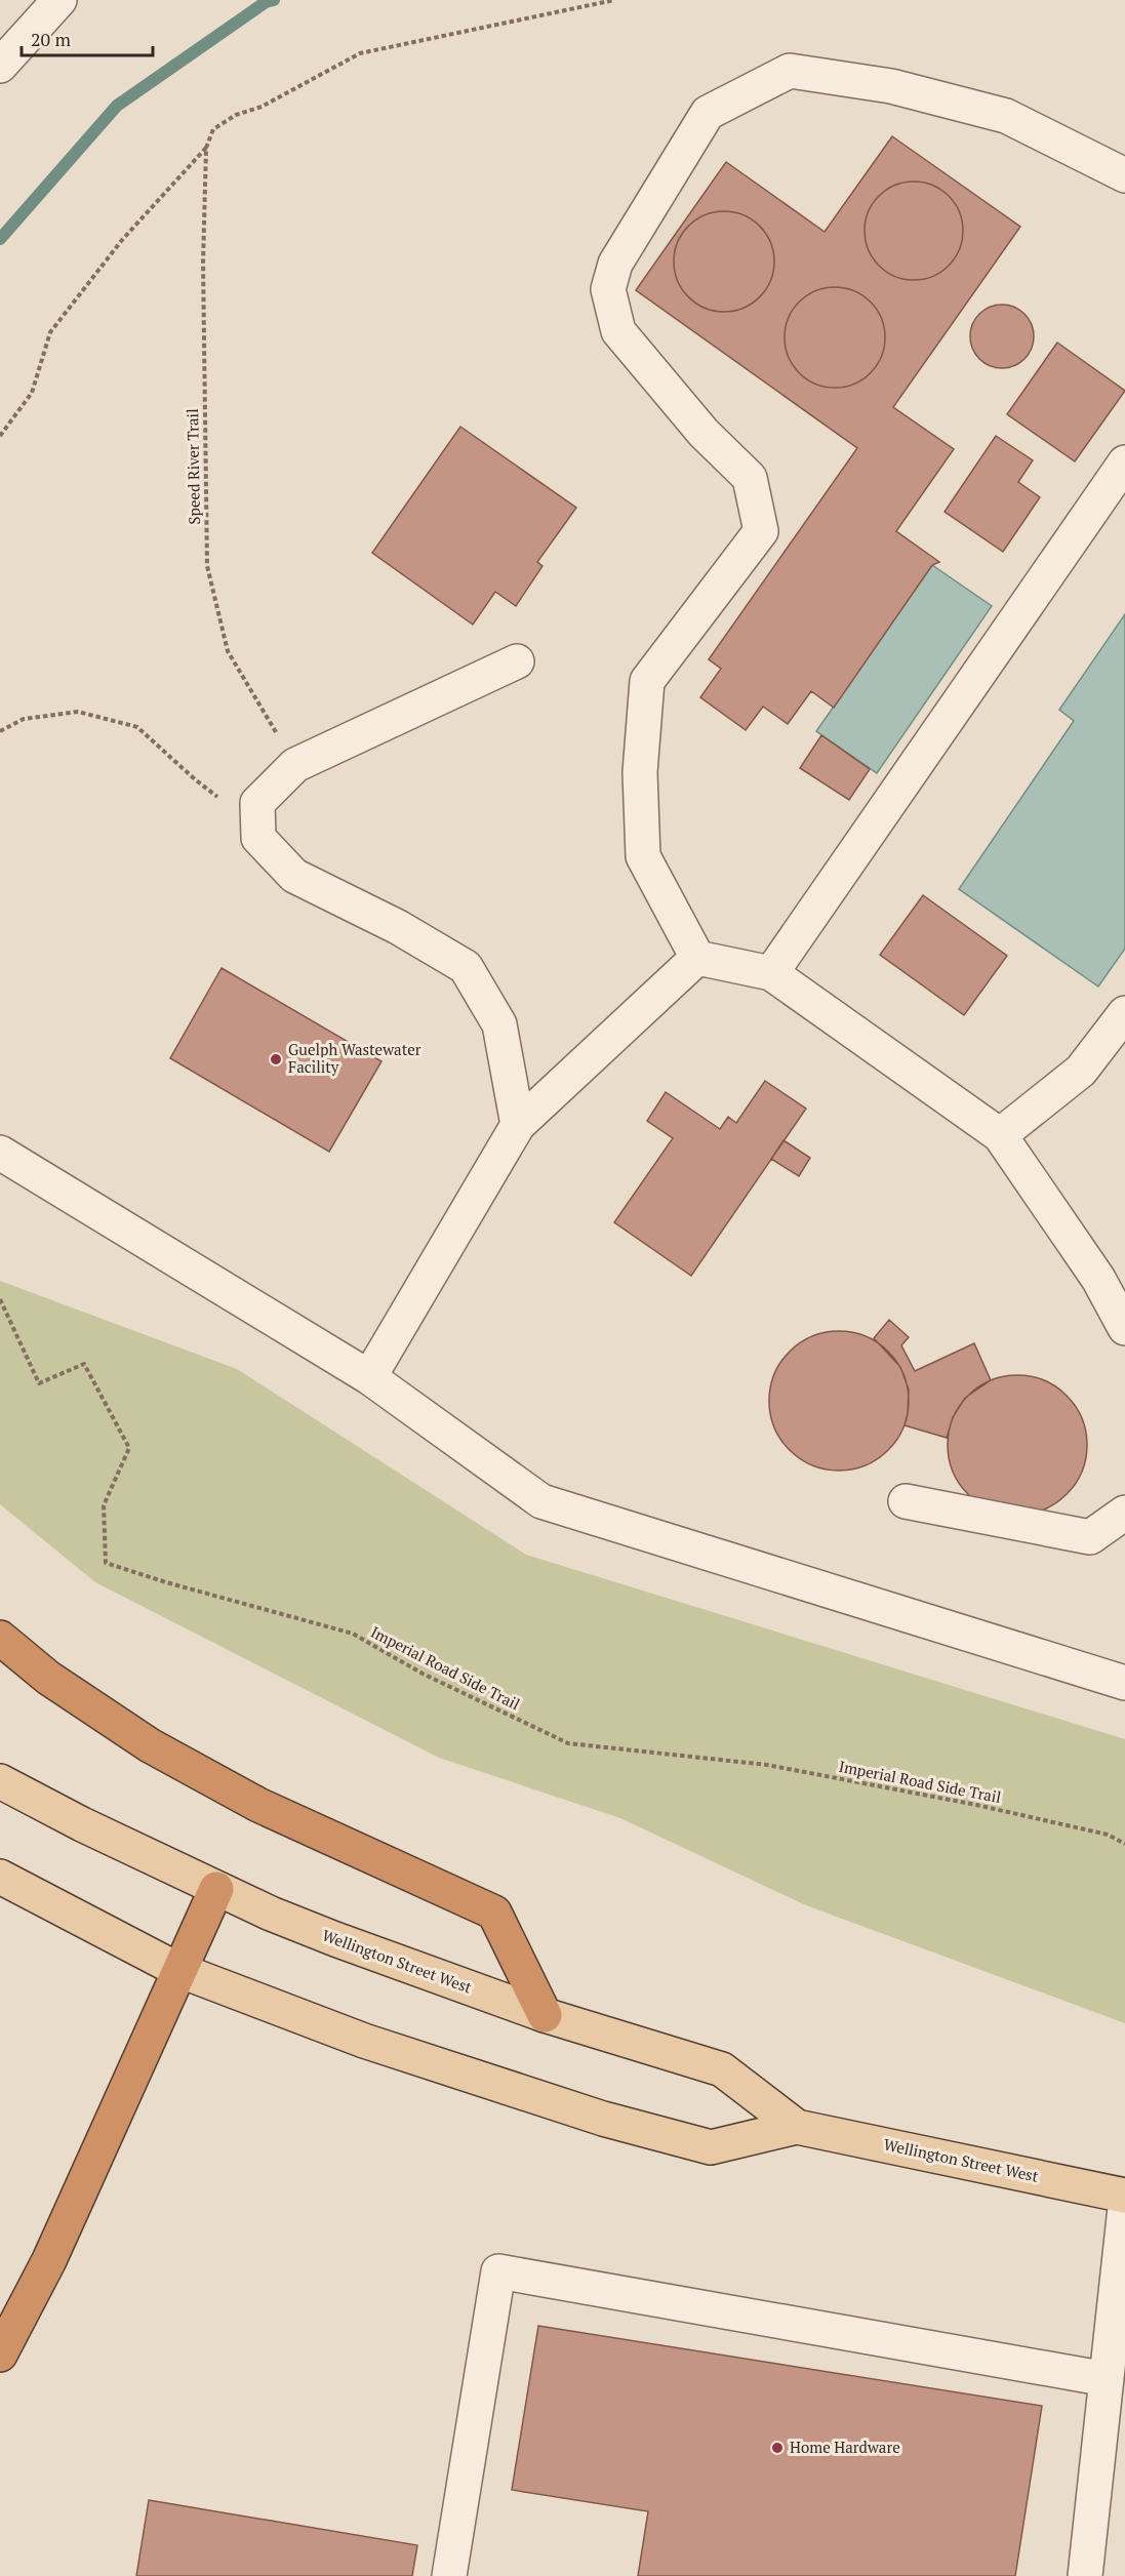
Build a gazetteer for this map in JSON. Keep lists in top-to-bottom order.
{
  "streets": {
    "main road": ["Wellington Street West"],
    "path": ["Speed River Trail", "Imperial Road Side Trail"]
  },
  "places": ["Guelph Wastewater Facility", "Home Hardware"],
  "scale_bar": "20 m"
}
